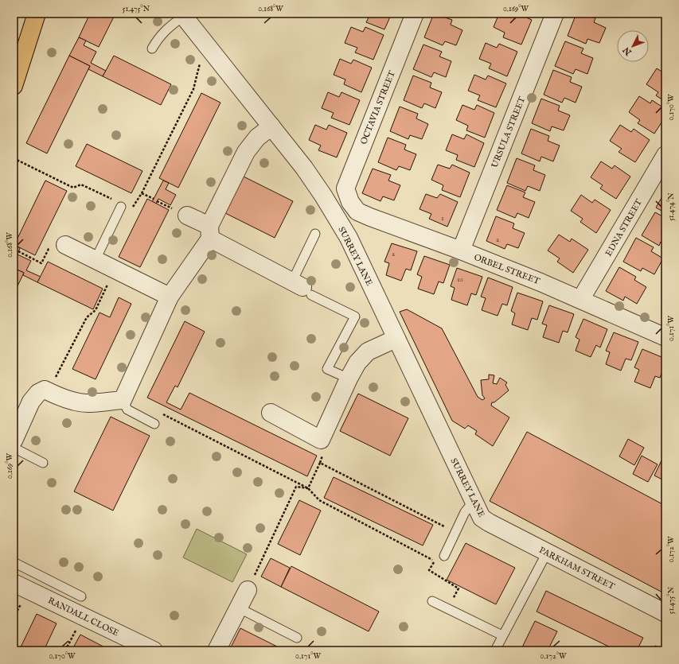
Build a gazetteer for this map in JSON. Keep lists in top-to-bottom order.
{
  "streets": {
    "street": [
      "OCTAVIA STREET",
      "URSULA STREET",
      "EDNA STREET",
      "SURREY LANE",
      "ORBEL STREET",
      "PARKHAM STREET",
      "RANDALL CLOSE"
    ]
  },
  "crossings": [
    ["OCTAVIA STREET", "ORBEL STREET"],
    ["URSULA STREET", "ORBEL STREET"],
    ["EDNA STREET", "ORBEL STREET"],
    ["SURREY LANE", "PARKHAM STREET"]
  ],
  "house_numbers": [
    "1",
    "2",
    "2",
    "10"
  ],
  "north": "bottom left",
  "coordinates": [
    "51.475°N",
    "0.168°W",
    "0.169°W",
    "0.170°W",
    "51.474°N",
    "0.171°W",
    "0.172°W"
  ]
}
